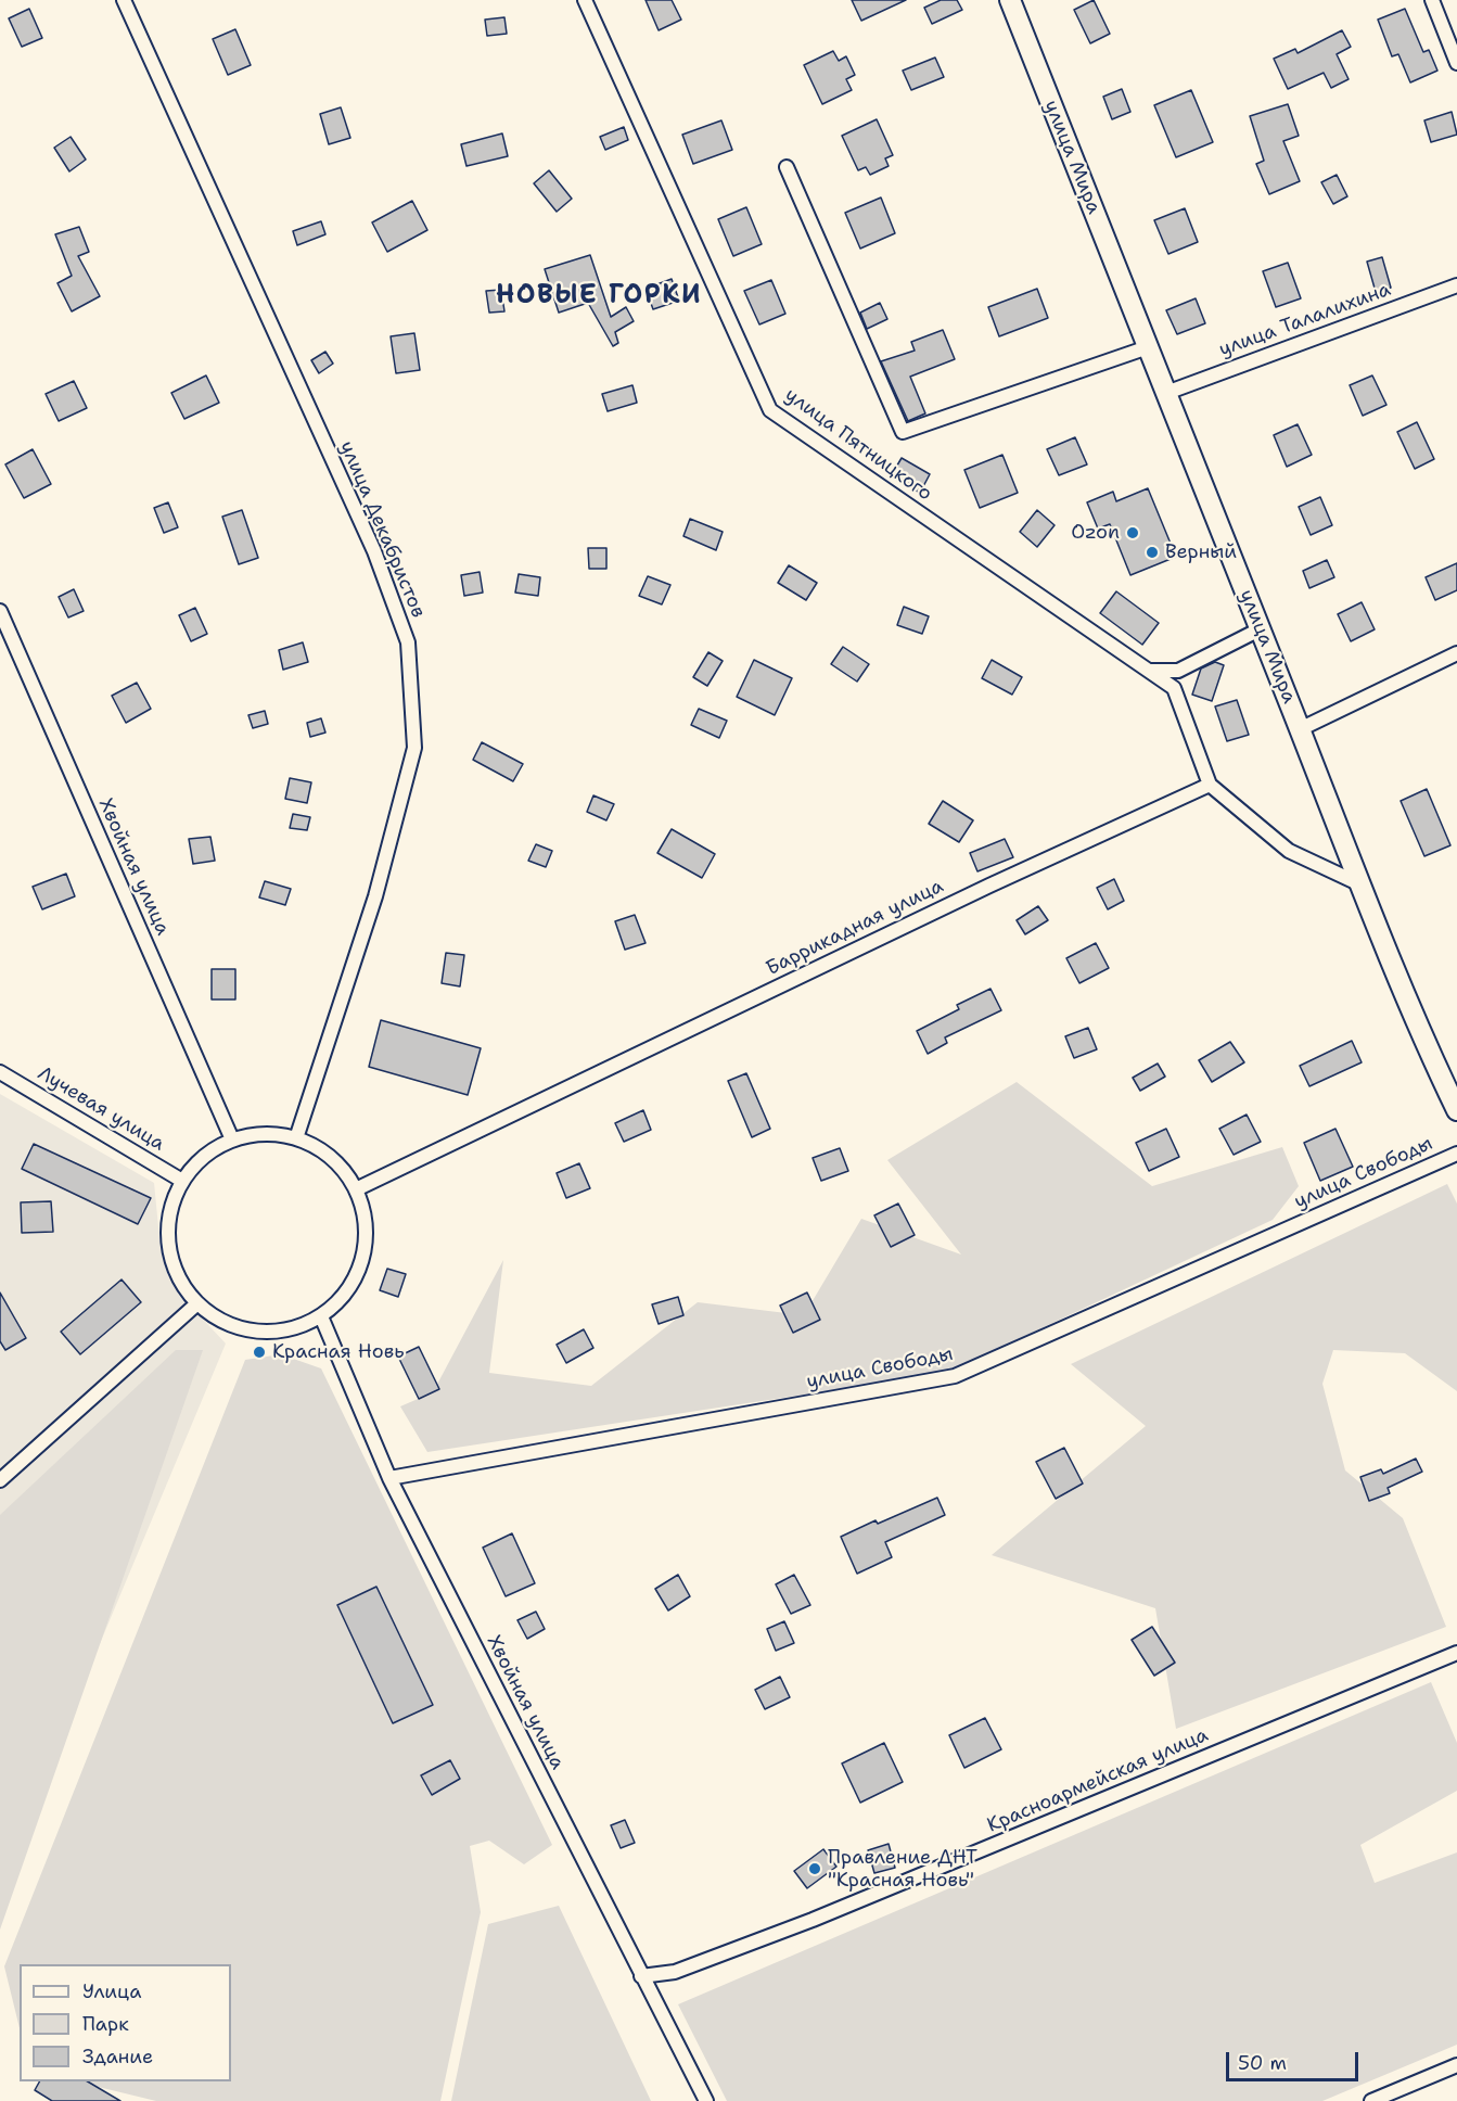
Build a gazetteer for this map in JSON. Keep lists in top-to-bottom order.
{
  "streets": {
    "street": [
      "улица Мира",
      "улица Талалихина",
      "улица Пятницкого",
      "улица Декабристов",
      "Хвойная улица",
      "Баррикадная улица",
      "Лучевая улица",
      "улица Свободы",
      "Красноармейская улица"
    ]
  },
  "crossings": [
    ["улица Мира", "улица Талалихина"],
    ["улица Пятницкого", "Баррикадная улица"],
    ["улица Декабристов", "Хвойная улица"],
    ["улица Декабристов", "Баррикадная улица"],
    ["улица Декабристов", "Лучевая улица"],
    ["Хвойная улица", "Баррикадная улица"],
    ["Хвойная улица", "Лучевая улица"],
    ["Хвойная улица", "улица Свободы"],
    ["Хвойная улица", "Красноармейская улица"],
    ["Баррикадная улица", "Лучевая улица"]
  ],
  "districts": ["НОВЫЕ ГОРКИ"],
  "places": [
    "Ozon",
    "Верный",
    "Красная Новь",
    "Правление ДНТ \"Красная Новь\""
  ],
  "legend": ["Улица", "Парк", "Здание"],
  "scale_bar": "50 m"
}
